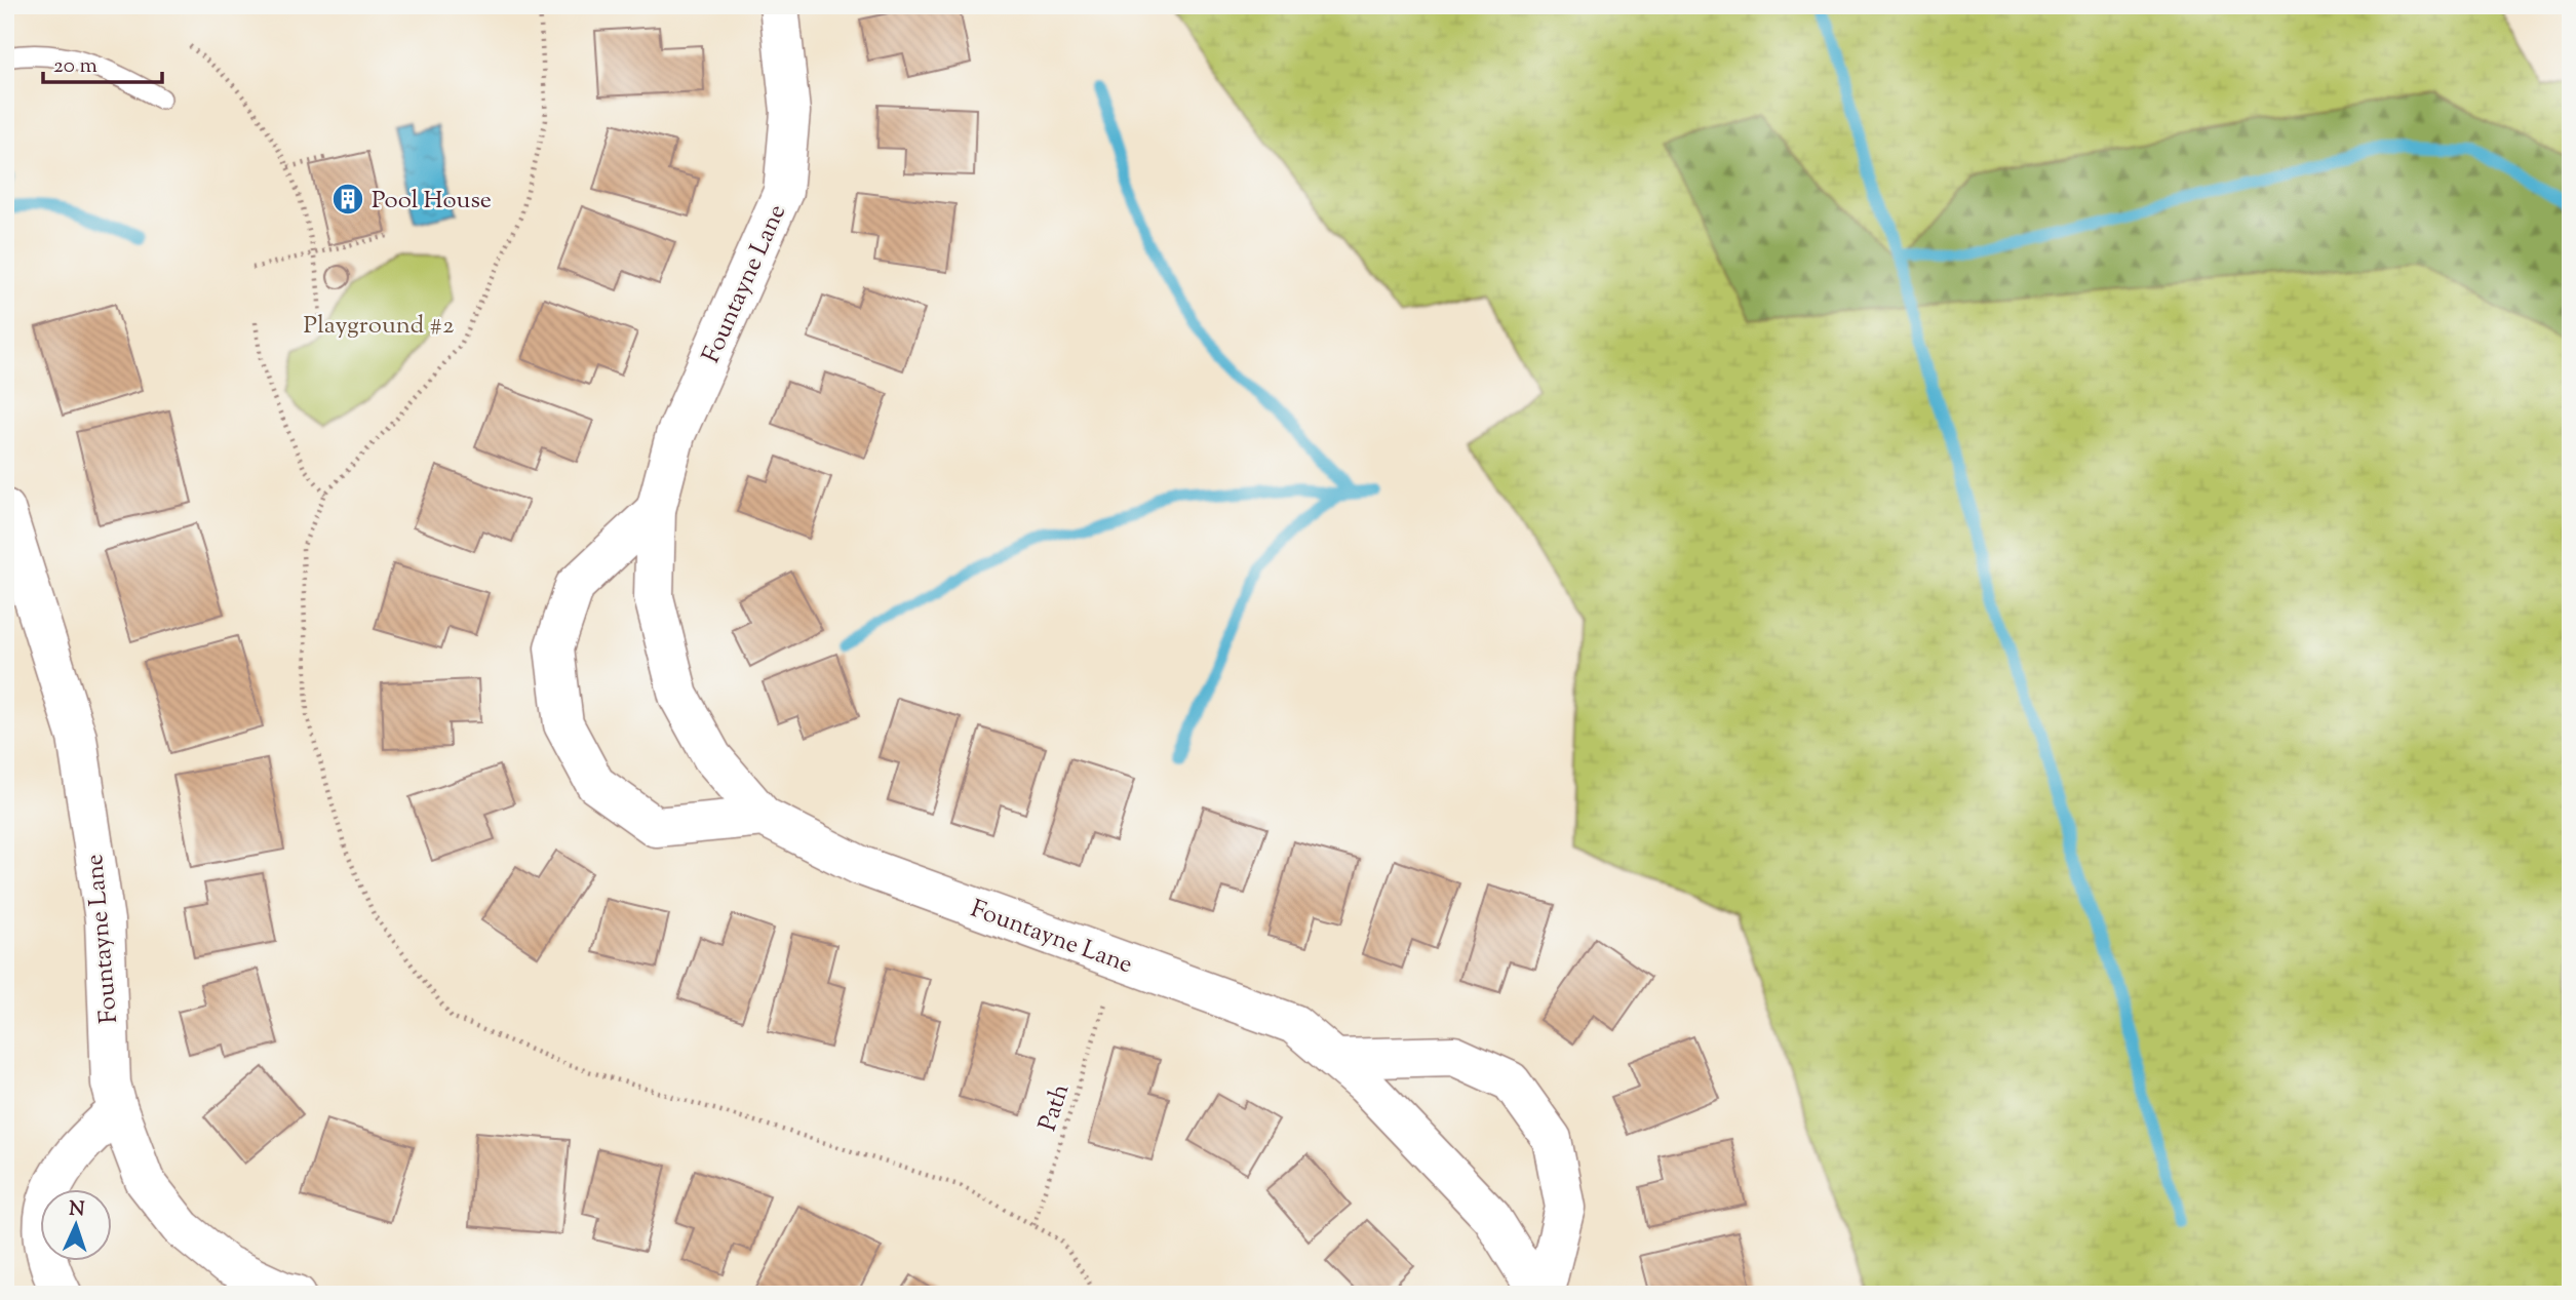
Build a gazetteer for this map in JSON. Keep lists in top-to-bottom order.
{
  "streets": {
    "street": ["Fountayne Lane"],
    "path": ["Path"]
  },
  "parks": ["Playground #2"],
  "places": {
    "building": ["Pool House"]
  },
  "scale_bar": "20 m",
  "north": "top"
}
